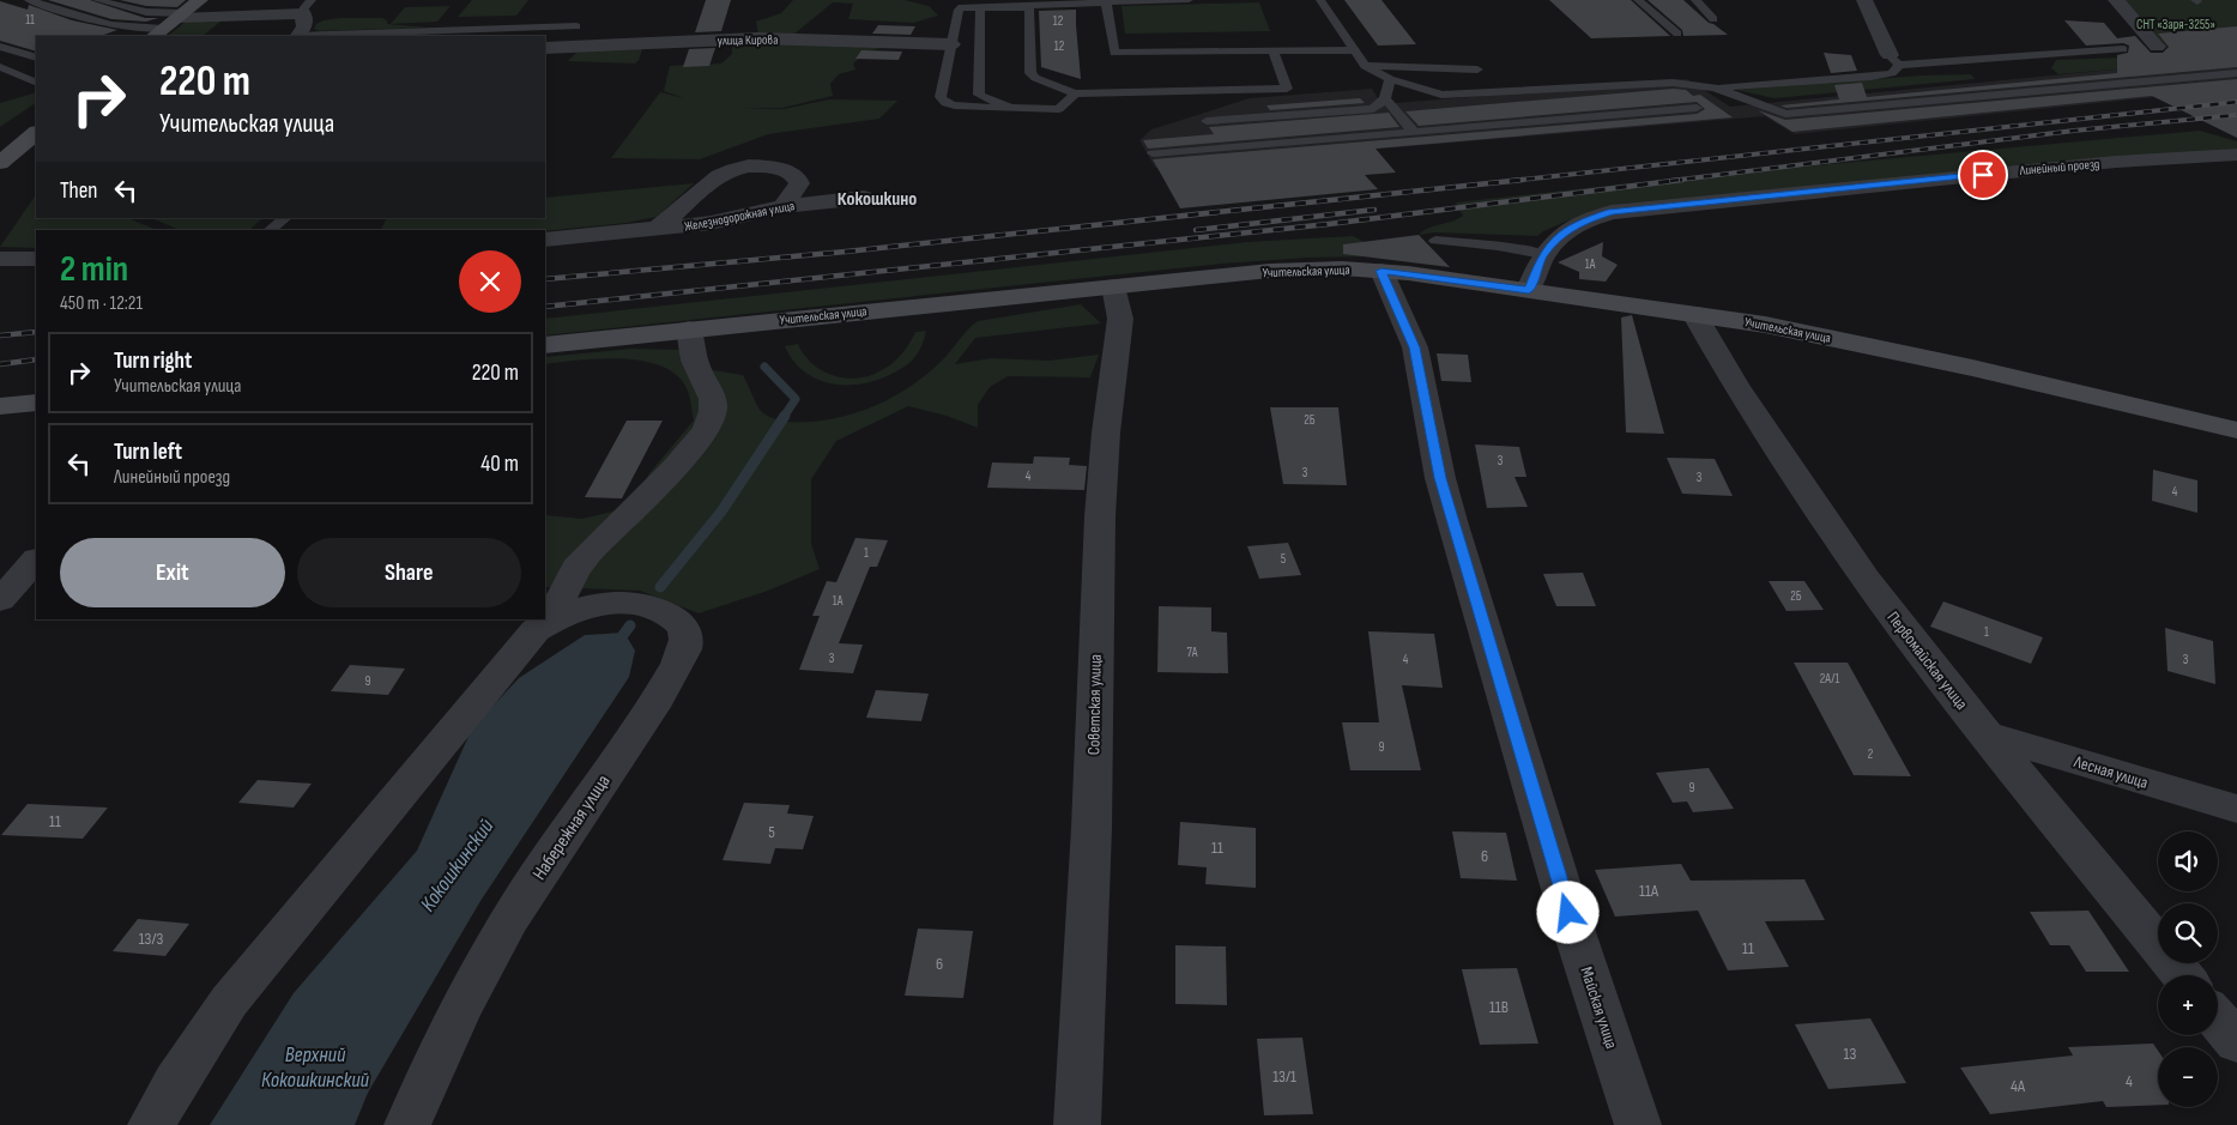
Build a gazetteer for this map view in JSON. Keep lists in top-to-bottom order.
{
  "streets": {
    "street": [
      "улица Кирова",
      "Линейный проезд",
      "Железнодорожная улица",
      "Учительская улица",
      "Первомайская улица",
      "Советская улица",
      "Лесная улица",
      "Набережная улица",
      "Майская улица"
    ]
  },
  "crossings": [
    ["Линейный проезд", "Учительская улица"],
    ["Учительская улица", "Первомайская улица"],
    ["Учительская улица", "Советская улица"],
    ["Учительская улица", "Майская улица"],
    ["Первомайская улица", "Лесная улица"]
  ],
  "districts": ["Кокошкино"],
  "water": ["Кокошкинский", "Верхний Кокошкинский"],
  "parks": ["СНТ «Заря-3255»"],
  "house_numbers": [
    "11",
    "12",
    "12",
    "1А",
    "2Б",
    "3",
    "3",
    "4",
    "3",
    "4",
    "1",
    "5",
    "2Б",
    "1А",
    "1",
    "7А",
    "3",
    "4",
    "3",
    "2А/1",
    "9",
    "9",
    "2",
    "9",
    "11",
    "5",
    "11",
    "6",
    "11А",
    "13/3",
    "11",
    "6",
    "11В",
    "13",
    "13/1",
    "4",
    "4А"
  ],
  "page": {
    "turn": ["220 m", "Учительская улица"],
    "then": "Then",
    "heading": ["2 min", "450 m · 12:21"],
    "list": [
      {
        "name": "Turn right",
        "note": "Учительская улица",
        "value": "220 m"
      },
      {
        "name": "Turn left",
        "note": "Линейный проезд",
        "value": "40 m"
      }
    ],
    "buttons": ["Exit", "Share"],
    "map_buttons": ["+", "−"]
  }
}
